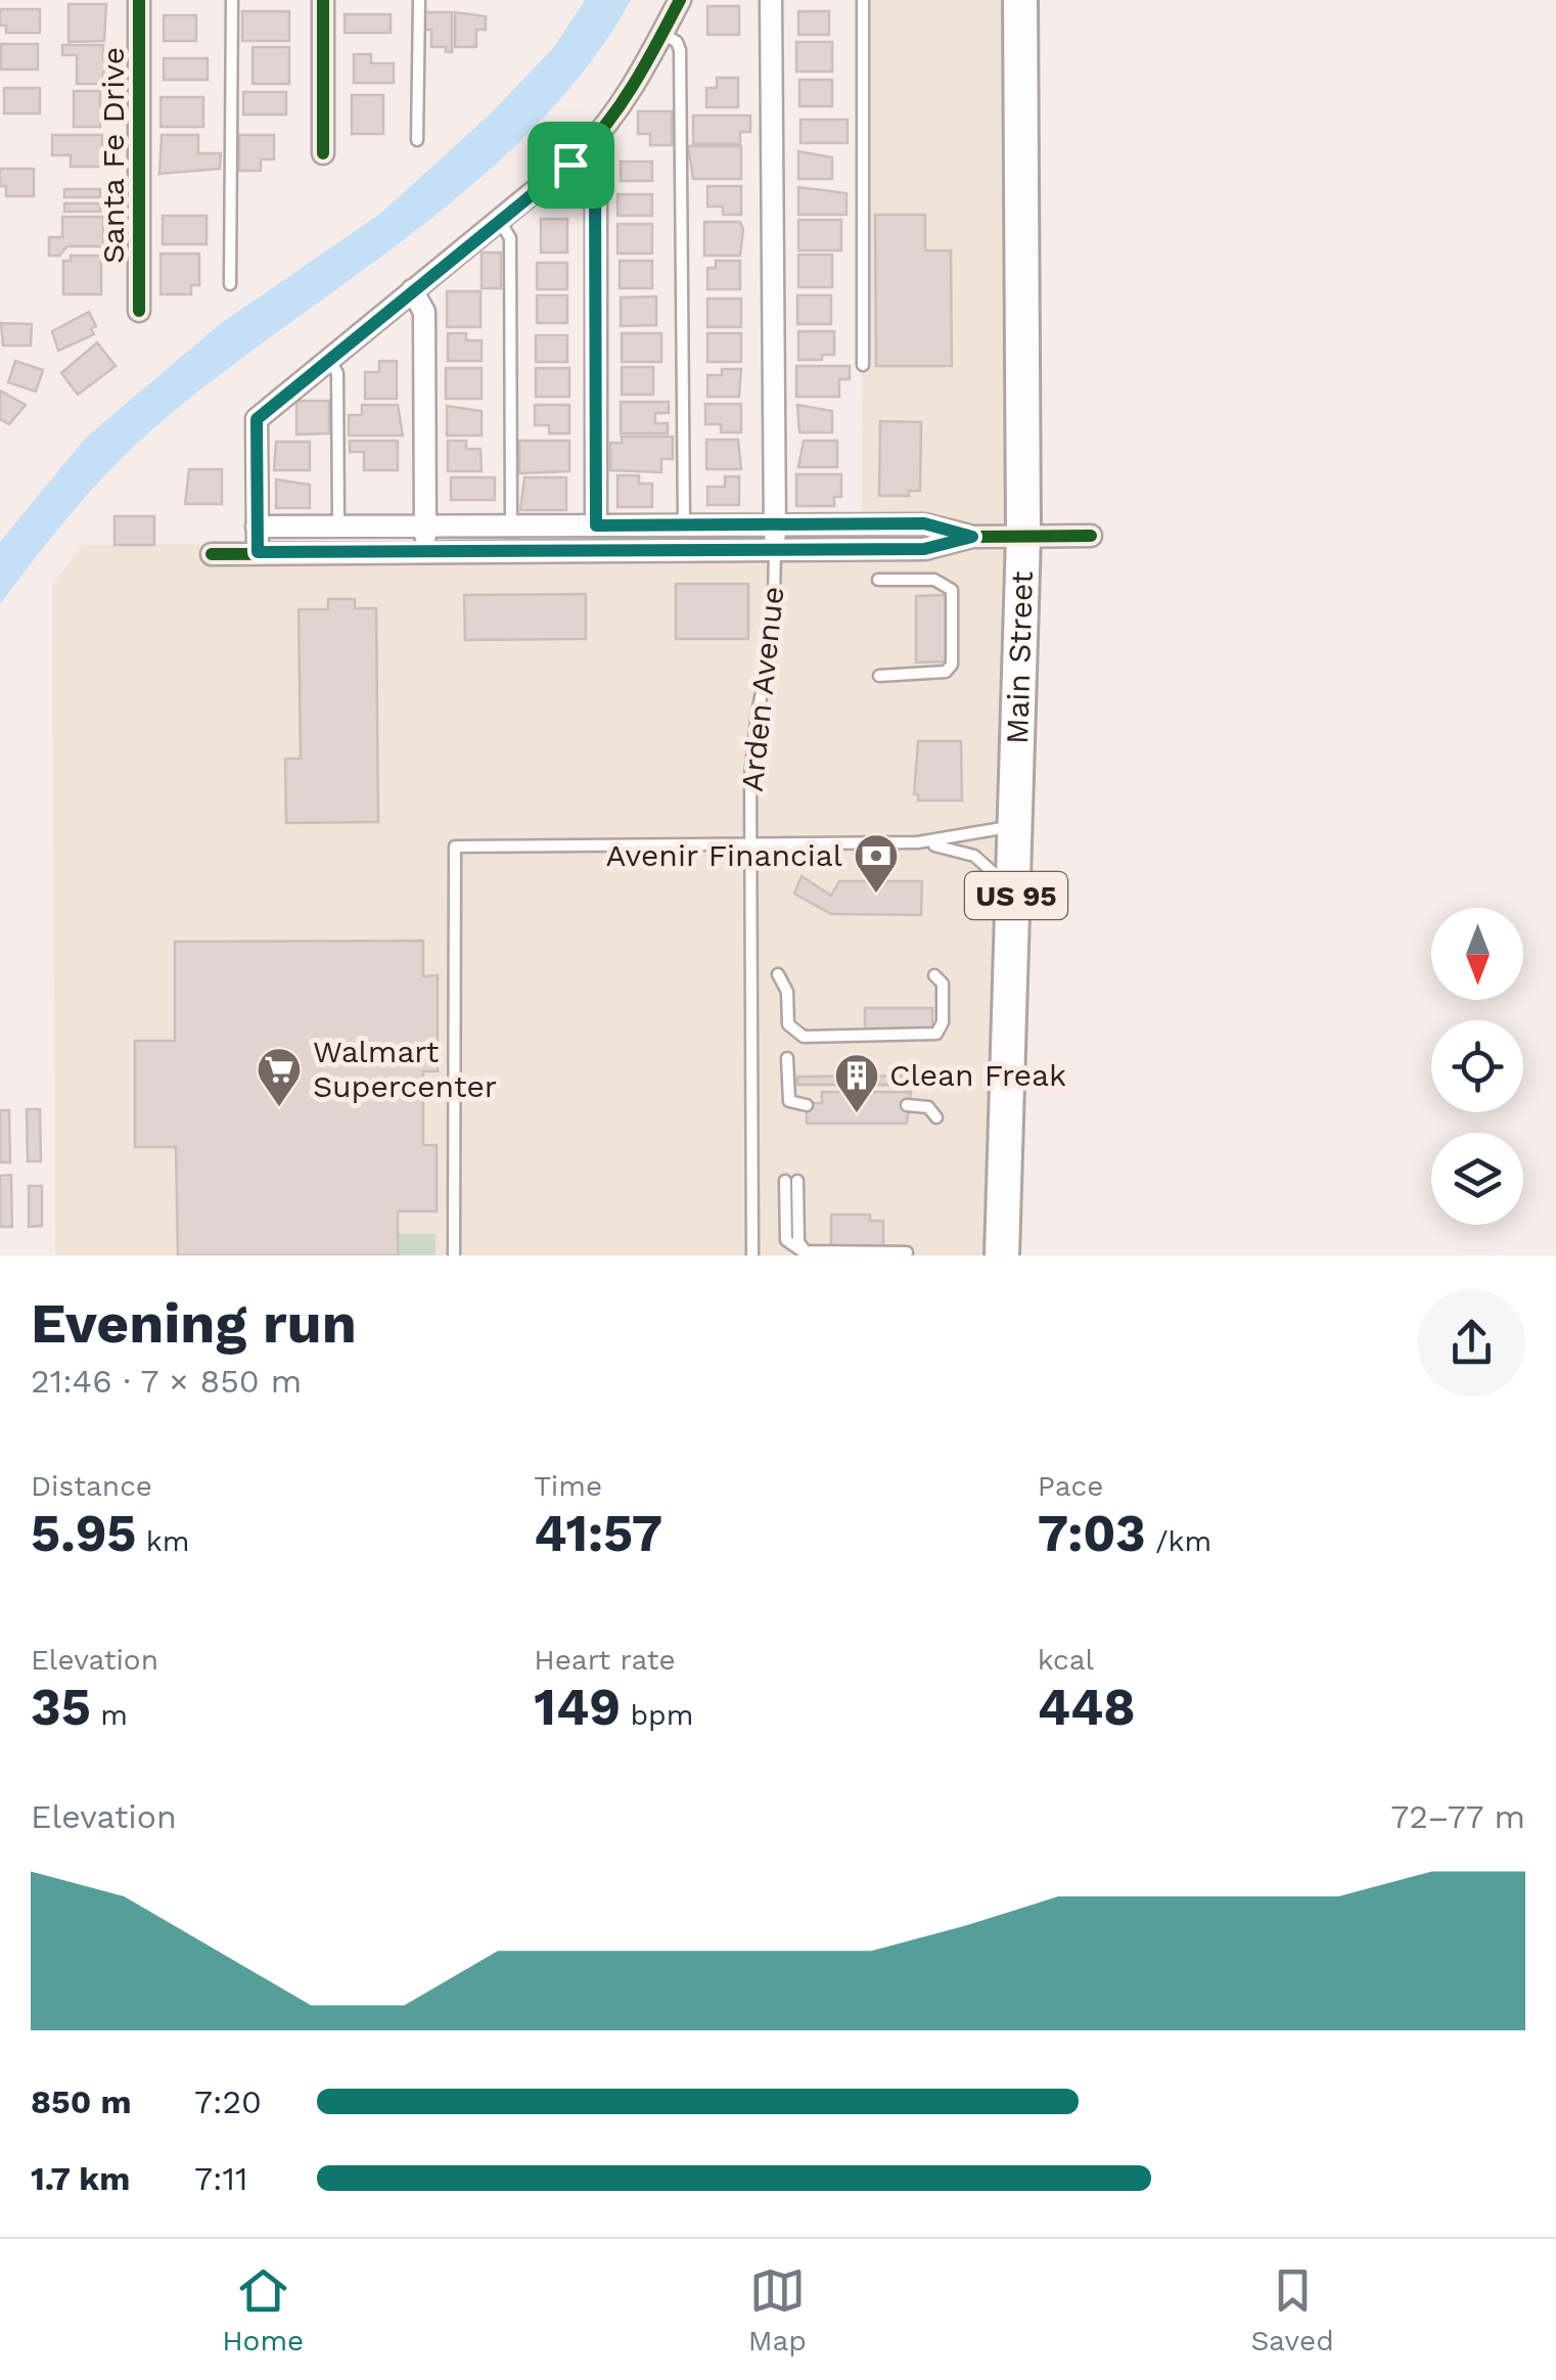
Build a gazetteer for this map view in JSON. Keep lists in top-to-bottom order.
{
  "streets": {
    "highway": ["Main Street", "US 95"],
    "street": ["Santa Fe Drive", "Arden Avenue"]
  },
  "places": {
    "bank": ["Avenir Financial"],
    "supermarket": ["Walmart Supercenter"],
    "building": ["Clean Freak"]
  },
  "north": "bottom",
  "page": {
    "heading": ["Evening run", "21:46 · 7 × 850 m"],
    "stats": [
      ["Distance", "5.95 km"],
      ["Time", "41:57"],
      ["Pace", "7:03 /km"],
      ["Elevation", "35 m"],
      ["Heart rate", "149 bpm"],
      ["kcal", "448"]
    ],
    "chart": ["Elevation", "72–77 m"],
    "list": [
      {
        "name": "850 m",
        "note": "7:20"
      },
      {
        "name": "1.7 km",
        "note": "7:11"
      }
    ],
    "tabs": ["Home", "Map", "Saved"]
  }
}
